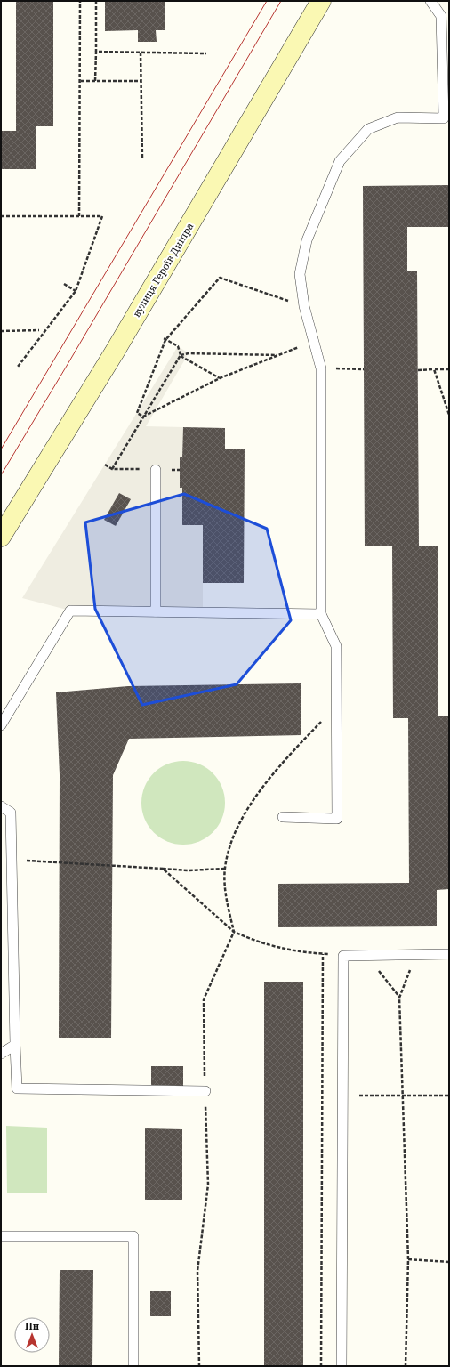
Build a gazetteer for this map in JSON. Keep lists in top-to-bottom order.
{
  "streets": {
    "main road": ["вулиця Героїв Дніпра"]
  },
  "north": "top"
}
